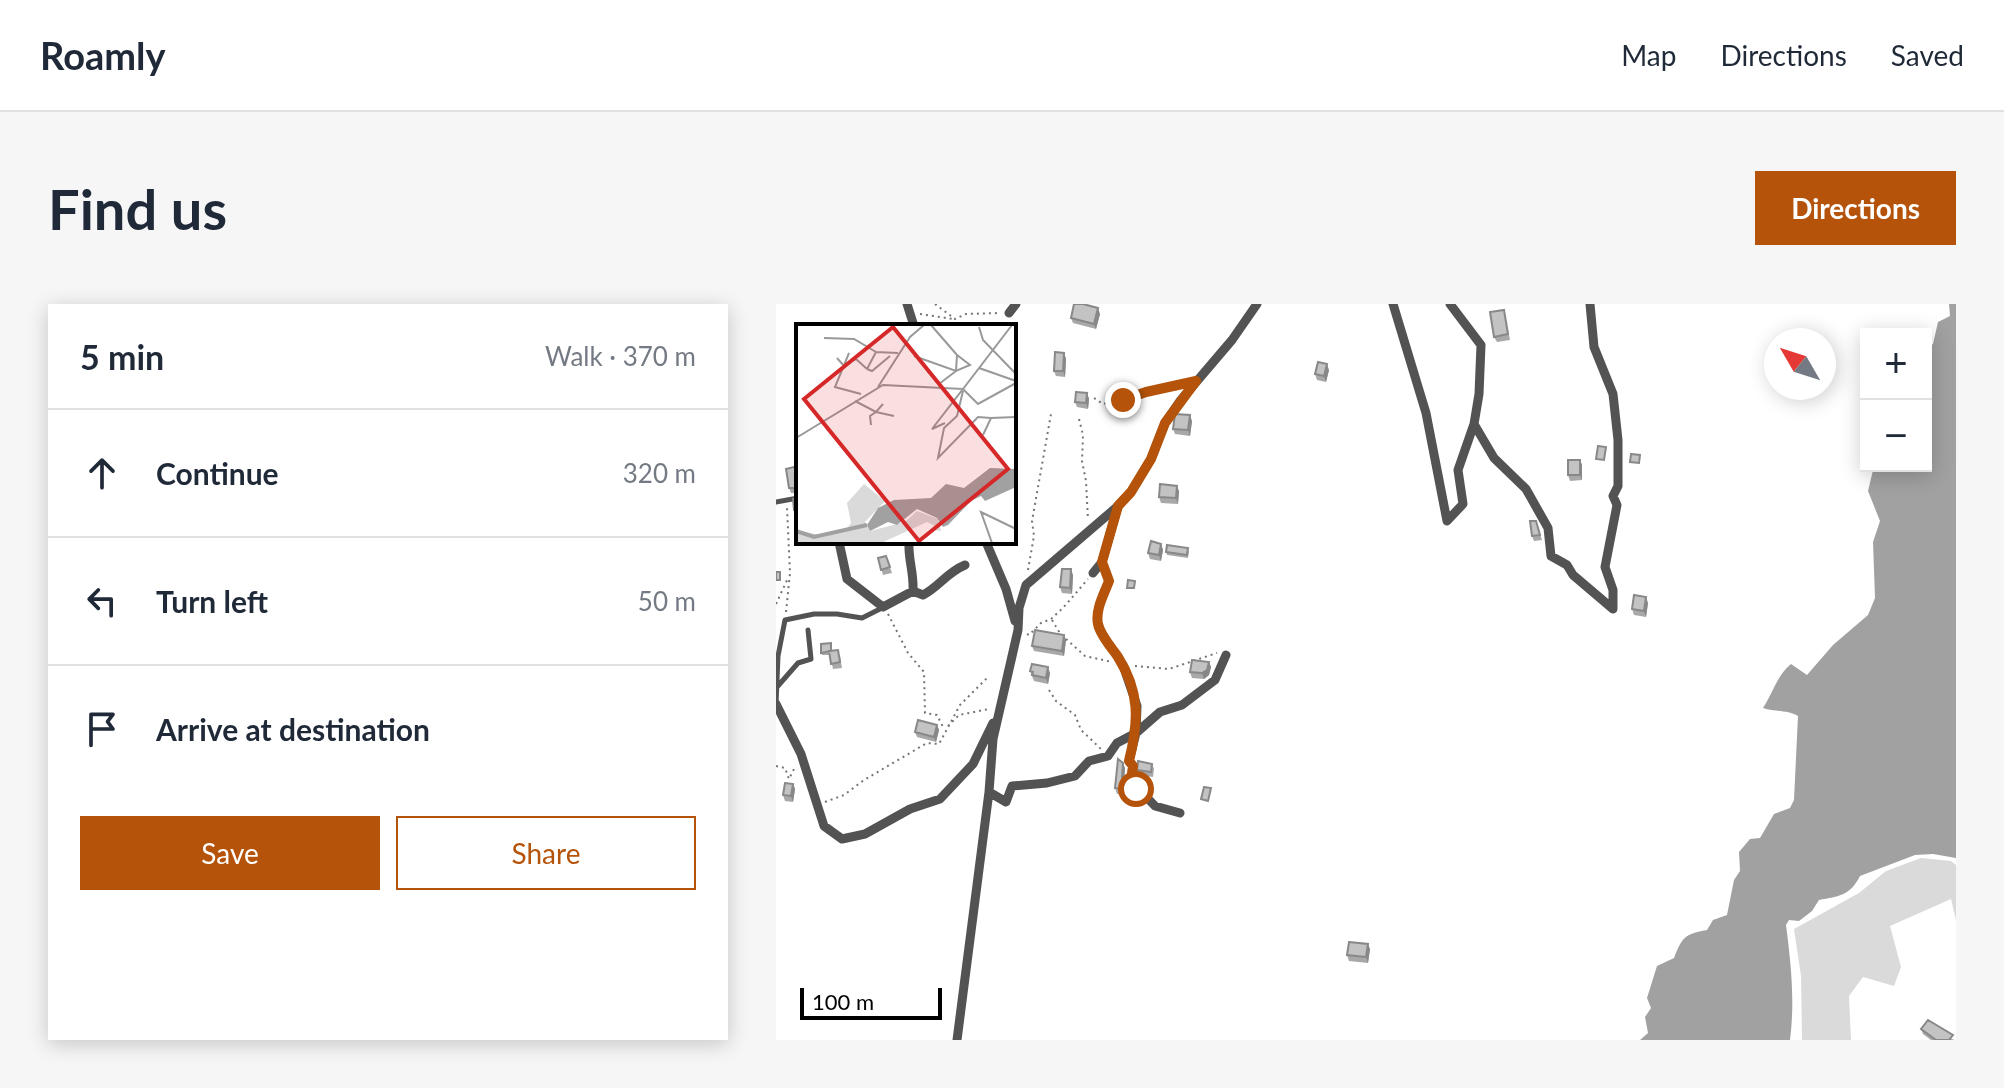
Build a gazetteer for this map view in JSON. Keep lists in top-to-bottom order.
{
  "scale_bar": "100 m",
  "north": "top left",
  "page": {
    "header": "Roamly",
    "nav": ["Map", "Directions", "Saved"],
    "buttons": [
      "Directions",
      ["Save", "Share"]
    ],
    "title": "Find us",
    "heading": ["5 min", "Walk · 370 m"],
    "map_buttons": ["+", "−"],
    "list": [
      ["Continue", "320 m"],
      ["Turn left", "50 m"],
      "Arrive at destination"
    ],
    "scale": "100 m"
  }
}
